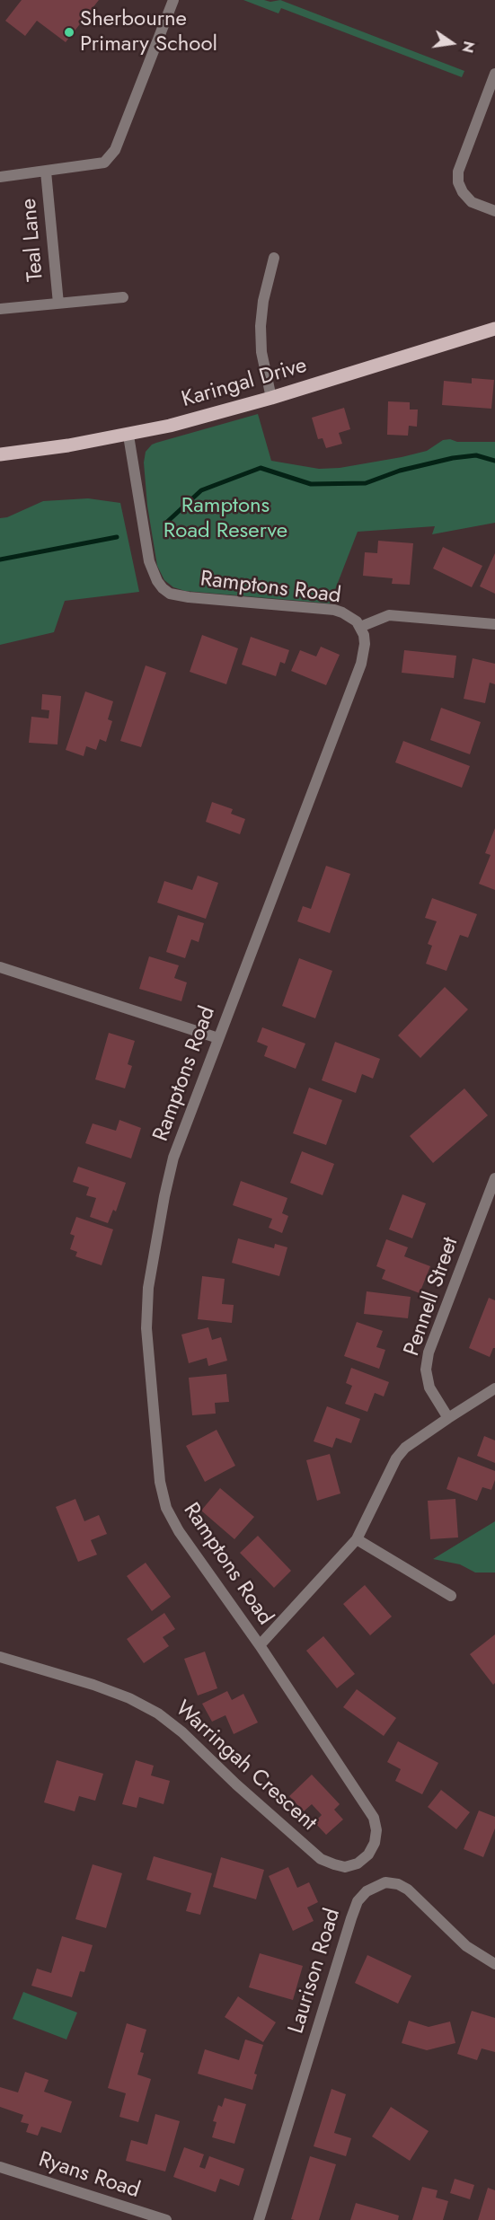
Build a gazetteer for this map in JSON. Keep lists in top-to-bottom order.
{
  "streets": {
    "main road": ["Karingal Drive"],
    "street": [
      "Teal Lane",
      "Ramptons Road",
      "Pennell Street",
      "Warringah Crescent",
      "Laurison Road",
      "Ryans Road"
    ]
  },
  "crossings": [
    ["Karingal Drive", "Ramptons Road"],
    ["Ramptons Road", "Warringah Crescent"]
  ],
  "parks": ["Ramptons Road Reserve"],
  "places": ["Sherbourne Primary School"],
  "north": "right"
}
